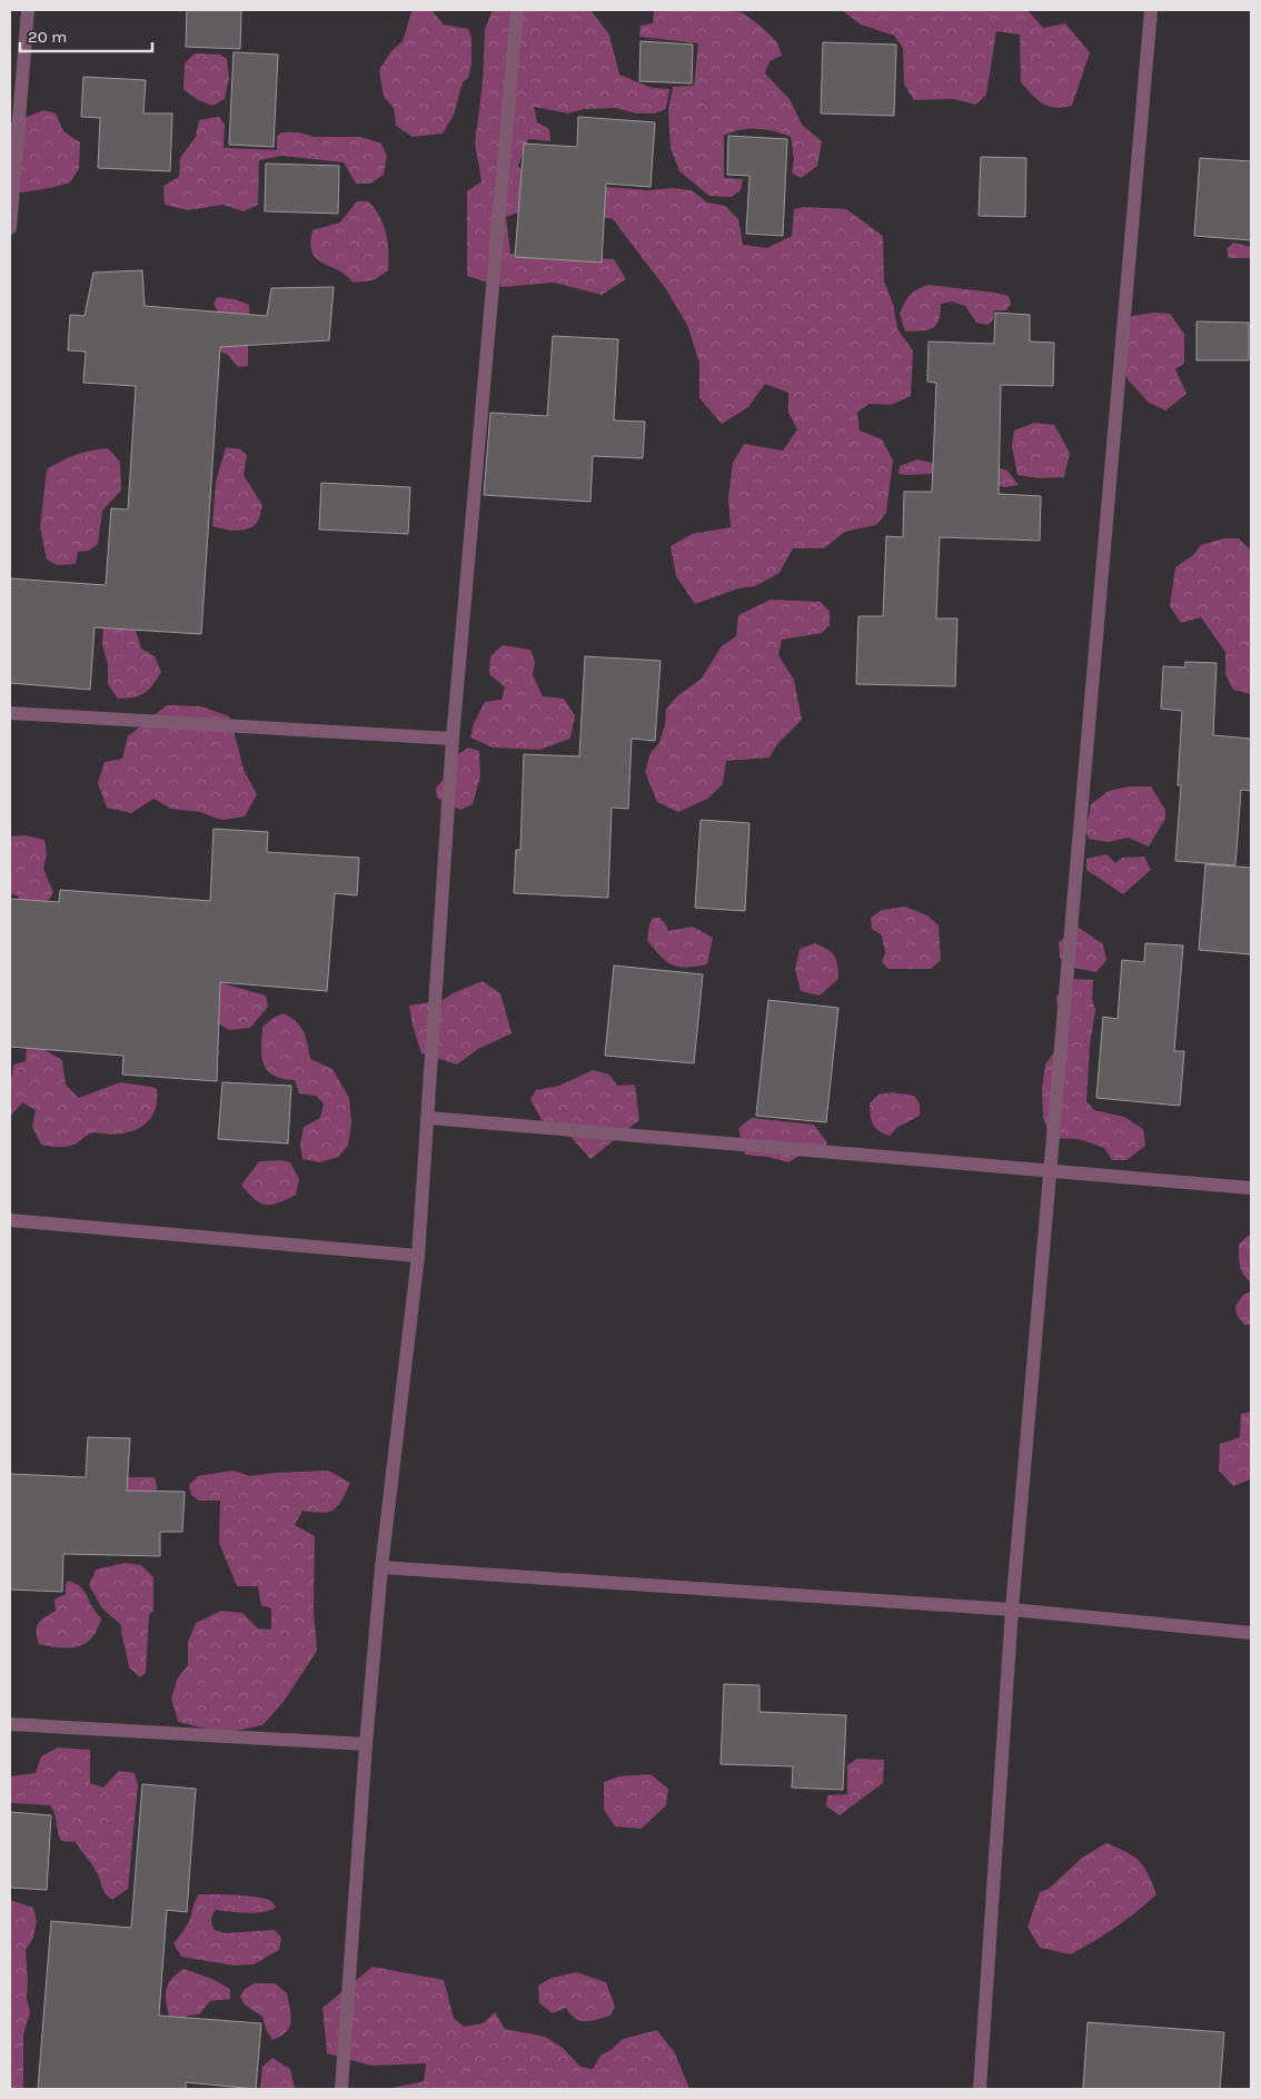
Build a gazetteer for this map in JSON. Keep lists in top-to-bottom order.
{
  "scale_bar": "20 m"
}
